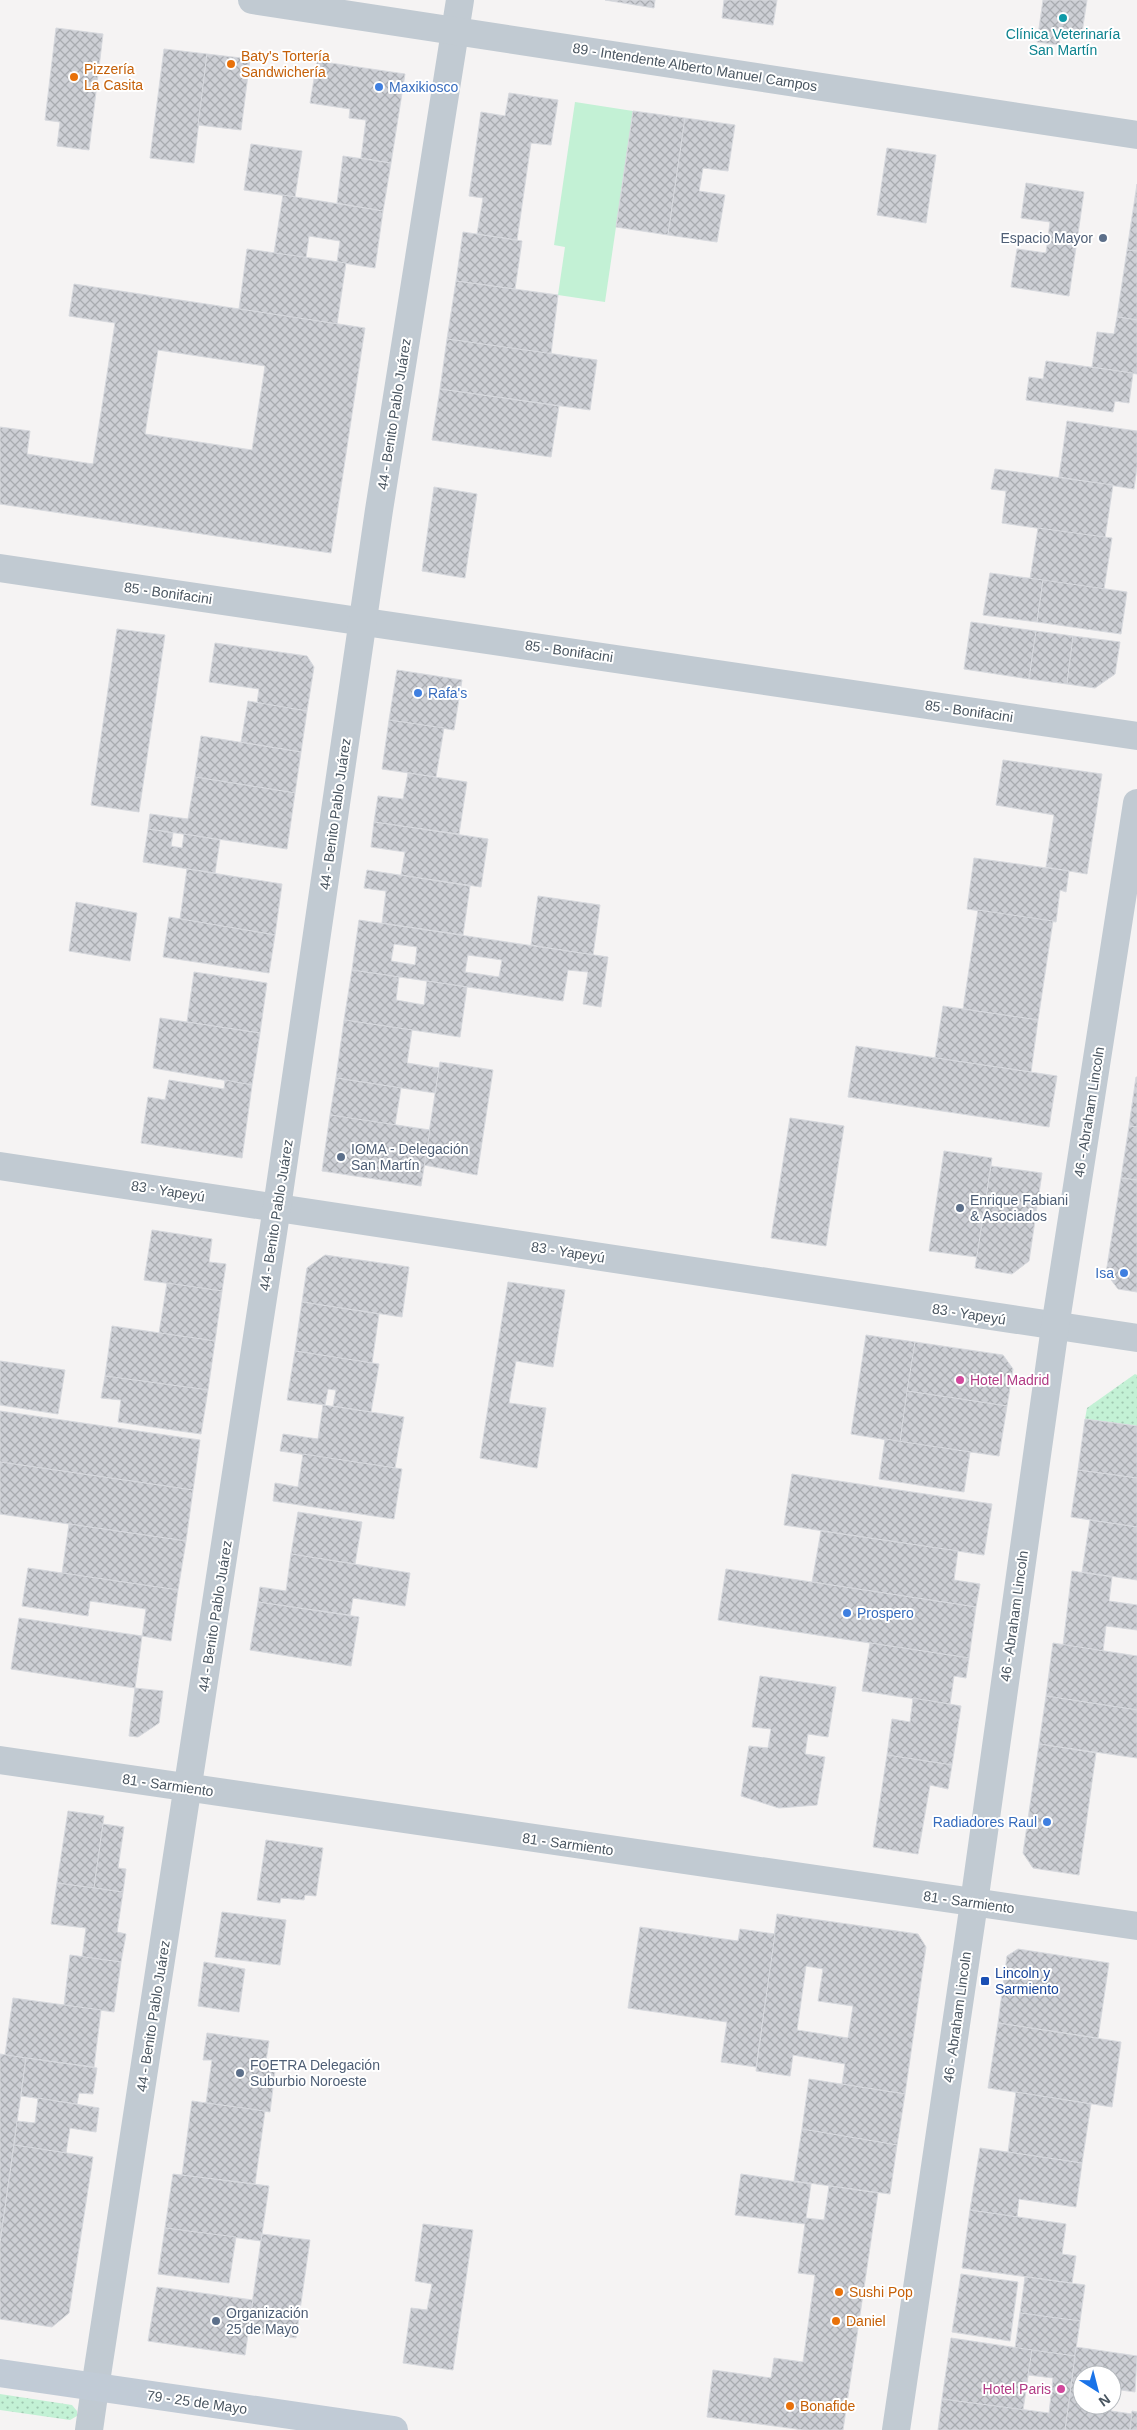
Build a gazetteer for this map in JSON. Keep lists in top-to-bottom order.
{
  "streets": {
    "main road": ["79 - 25 de Mayo"],
    "street": [
      "89 - Intendente Alberto Manuel Campos",
      "44 - Benito Pablo Juárez",
      "85 - Bonifacini",
      "46 - Abraham Lincoln",
      "83 - Yapeyú",
      "81 - Sarmiento"
    ]
  },
  "crossings": [
    ["89 - Intendente Alberto Manuel Campos", "44 - Benito Pablo Juárez"],
    ["44 - Benito Pablo Juárez", "85 - Bonifacini"],
    ["44 - Benito Pablo Juárez", "83 - Yapeyú"],
    ["44 - Benito Pablo Juárez", "81 - Sarmiento"],
    ["44 - Benito Pablo Juárez", "79 - 25 de Mayo"],
    ["46 - Abraham Lincoln", "83 - Yapeyú"],
    ["46 - Abraham Lincoln", "81 - Sarmiento"]
  ],
  "places": {
    "other": [
      "Clínica Veterinaría San Martín",
      "Baty's Tortería Sandwichería",
      "Pizzería La Casita",
      "Maxikiosco",
      "Espacio Mayor",
      "Rafa's",
      "IOMA - Delegación San Martín",
      "Enrique Fabiani & Asociados",
      "Isa",
      "Hotel Madrid",
      "Prospero",
      "Radiadores Raul",
      "FOETRA Delegación Suburbio Noroeste",
      "Sushi Pop",
      "Organización 25 de Mayo",
      "Daniel",
      "Hotel Paris",
      "Bonafide"
    ],
    "transit": ["Lincoln y Sarmiento"]
  },
  "north": "bottom right"
}
